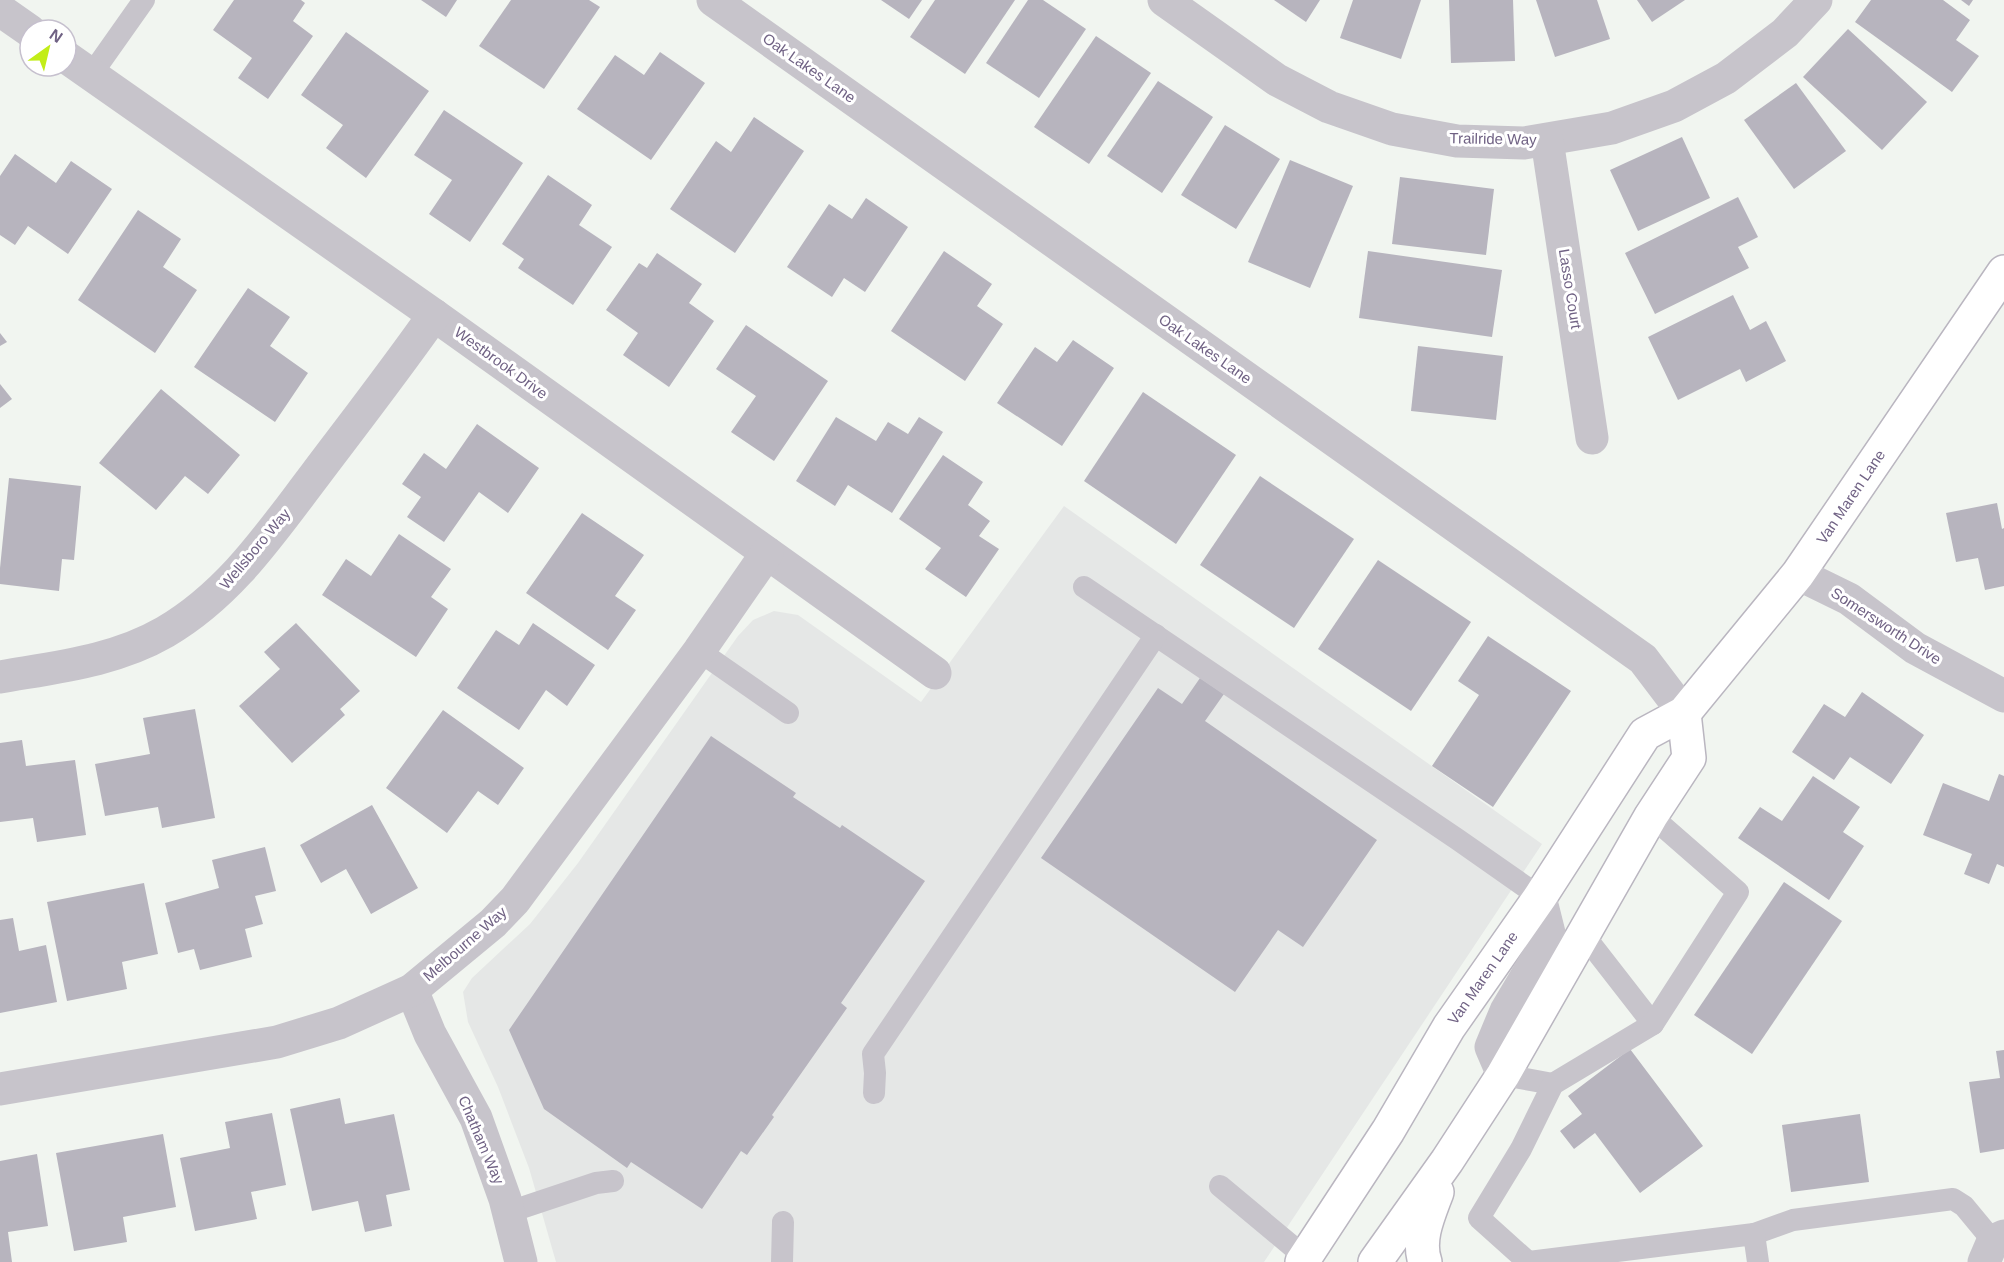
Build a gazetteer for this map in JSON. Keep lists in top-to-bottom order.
{
  "streets": {
    "main road": ["Van Maren Lane"],
    "street": [
      "Oak Lakes Lane",
      "Trailride Way",
      "Lasso Court",
      "Westbrook Drive",
      "Wellsboro Way",
      "Somersworth Drive",
      "Melbourne Way",
      "Chatham Way"
    ]
  },
  "crossings": [
    ["Oak Lakes Lane", "Van Maren Lane"],
    ["Trailride Way", "Lasso Court"],
    ["Westbrook Drive", "Wellsboro Way"],
    ["Westbrook Drive", "Melbourne Way"],
    ["Van Maren Lane", "Somersworth Drive"],
    ["Melbourne Way", "Chatham Way"]
  ],
  "north": "top right"
}
